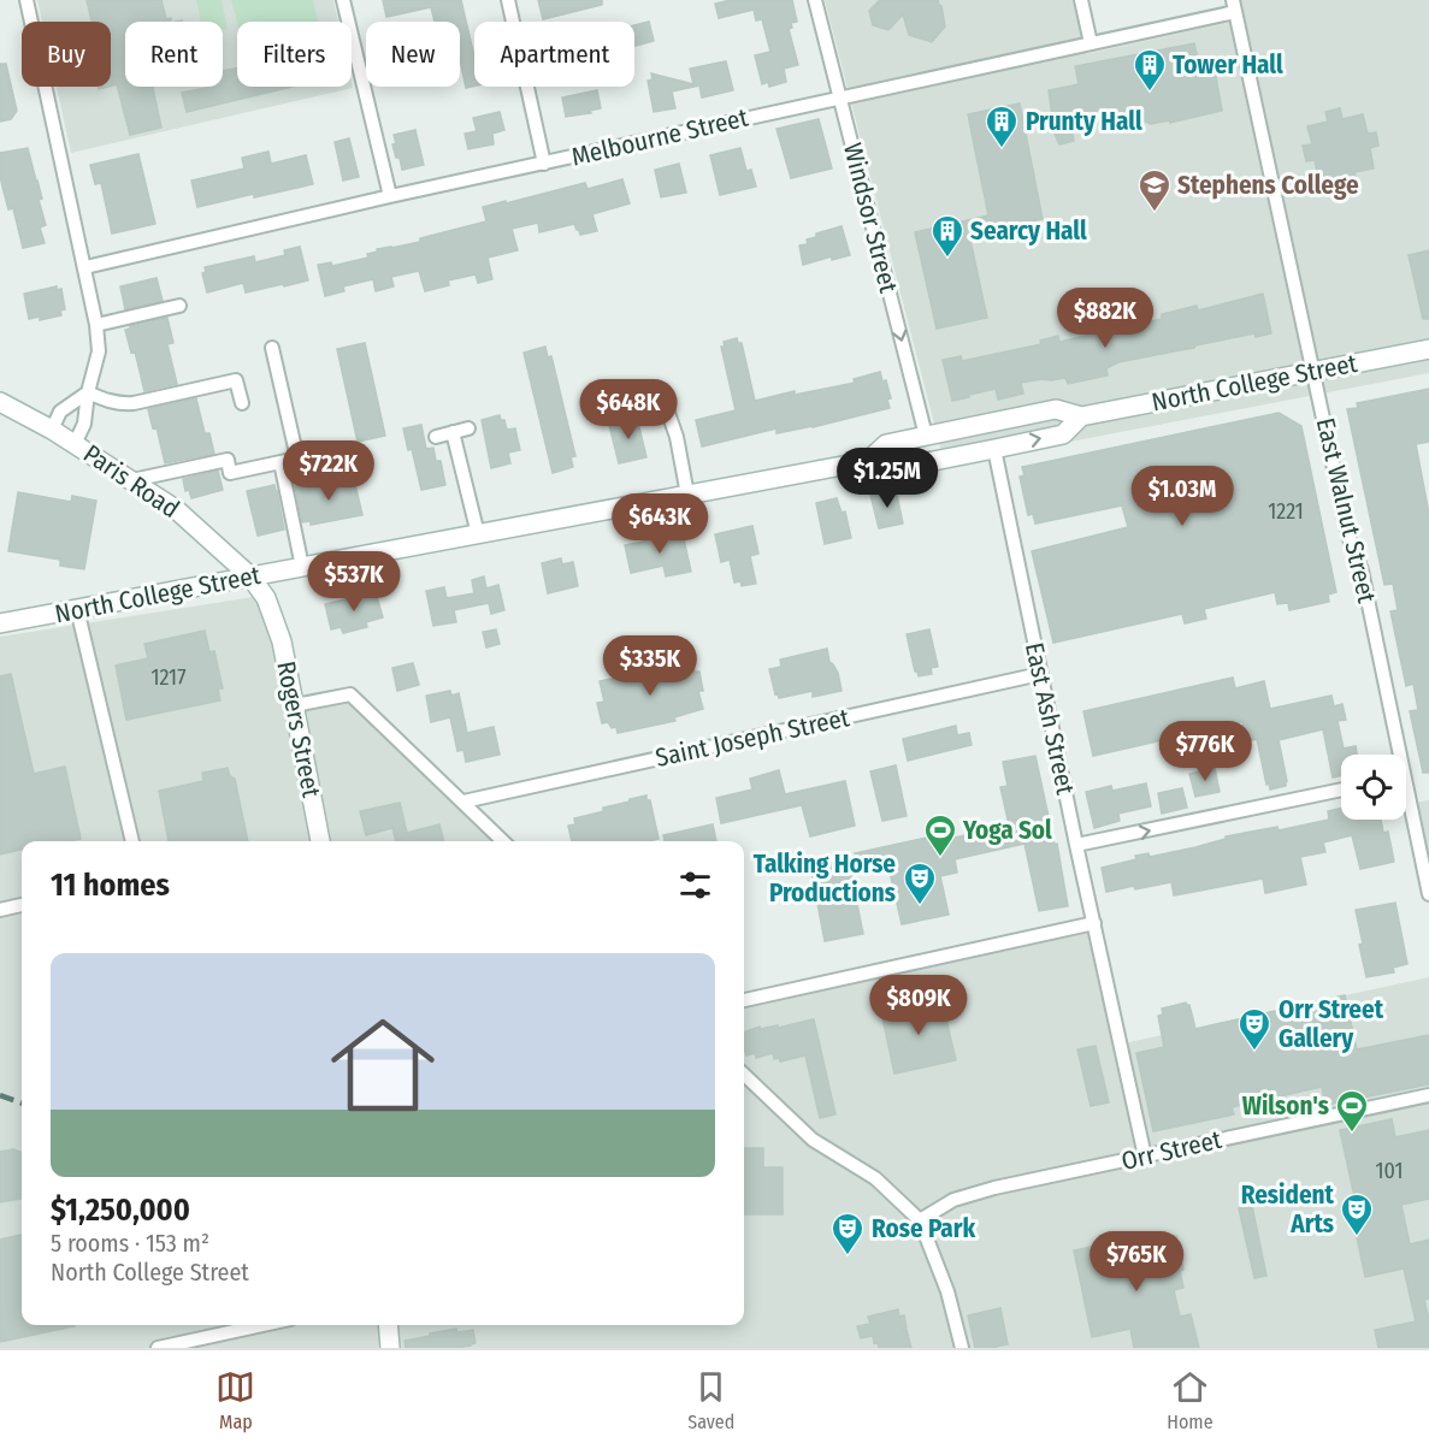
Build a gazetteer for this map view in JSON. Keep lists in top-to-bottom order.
{
  "streets": {
    "main road": ["North College Street", "Paris Road", "Rogers Street"],
    "street": [
      "Melbourne Street",
      "Windsor Street",
      "East Walnut Street",
      "East Ash Street",
      "Saint Joseph Street",
      "Orr Street"
    ]
  },
  "crossings": [
    ["Melbourne Street", "Windsor Street"],
    ["Melbourne Street", "East Walnut Street"],
    ["Windsor Street", "North College Street"],
    ["North College Street", "Paris Road"],
    ["North College Street", "East Walnut Street"],
    ["North College Street", "East Ash Street"],
    ["North College Street", "Rogers Street"],
    ["Paris Road", "Rogers Street"],
    ["East Ash Street", "Saint Joseph Street"],
    ["East Ash Street", "Orr Street"]
  ],
  "one_way": ["Windsor Street"],
  "places": {
    "building": ["Tower Hall", "Prunty Hall", "Searcy Hall"],
    "school or university": ["Stephens College"],
    "sports": ["Yoga Sol", "Wilson's"],
    "theatre": [
      "Talking Horse Productions",
      "Orr Street Gallery",
      "Resident Arts",
      "Rose Park"
    ]
  },
  "house_numbers": ["1221", "1217", "101"],
  "page": {
    "chip": [
      "Buy",
      "Rent",
      "Filters",
      "New",
      "Apartment"
    ],
    "price": [
      "$882K",
      "$648K",
      "$722K",
      "$1.25M",
      "$1.03M",
      "$643K",
      "$537K",
      "$335K",
      "$776K",
      "$809K",
      "$765K"
    ],
    "heading": "11 homes",
    "list": [
      {
        "name": "$1,250,000",
        "note": "5 rooms · 153 m² · North College Street"
      }
    ],
    "tabs": ["Map", "Saved", "Home"]
  }
}
